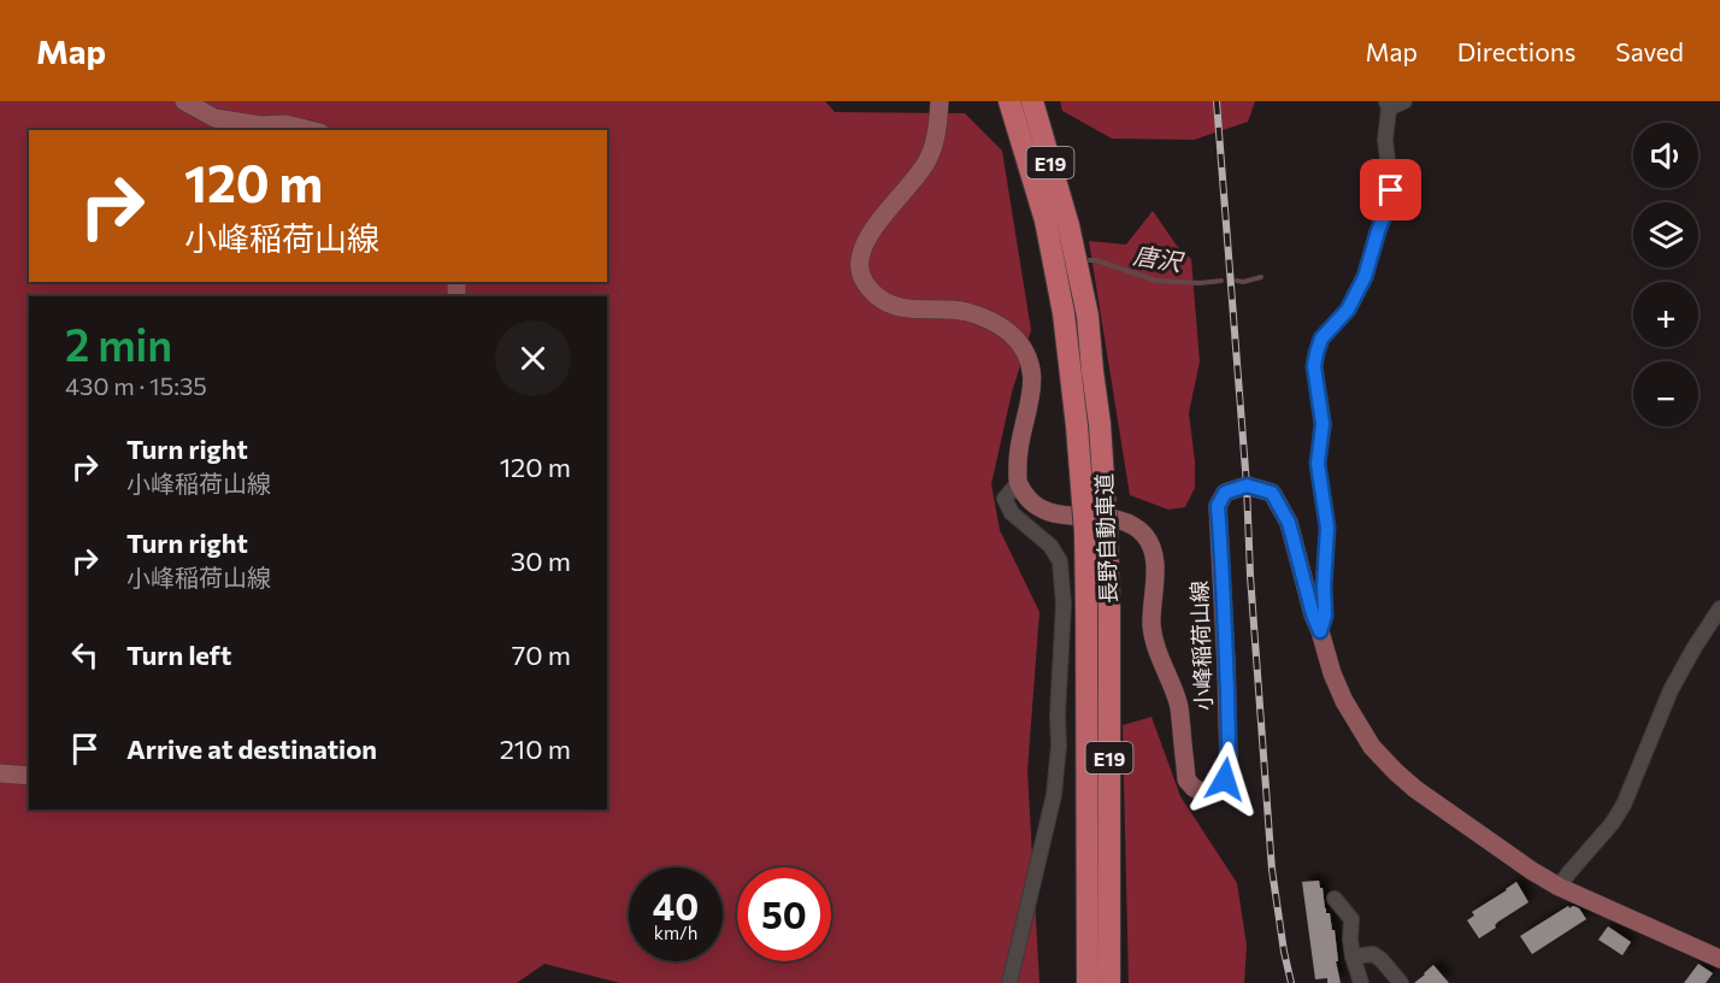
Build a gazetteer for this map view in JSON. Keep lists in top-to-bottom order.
{
  "streets": {
    "highway": ["E19", "長野自動車道"],
    "main road": ["小峰稲荷山線"]
  },
  "water": ["唐沢"],
  "page": {
    "header": "Map",
    "nav": ["Map", "Directions", "Saved"],
    "map_buttons": ["+", "−"],
    "turn": ["120 m", "小峰稲荷山線"],
    "heading": ["2 min", "430 m · 15:35"],
    "list": [
      {
        "name": "Turn right",
        "note": "小峰稲荷山線",
        "value": "120 m"
      },
      {
        "name": "Turn right",
        "note": "小峰稲荷山線",
        "value": "30 m"
      },
      {
        "name": "Turn left",
        "value": "70 m"
      },
      {
        "name": "Arrive at destination",
        "value": "210 m"
      }
    ],
    "speed": "40 km/h",
    "limit": "50"
  }
}
